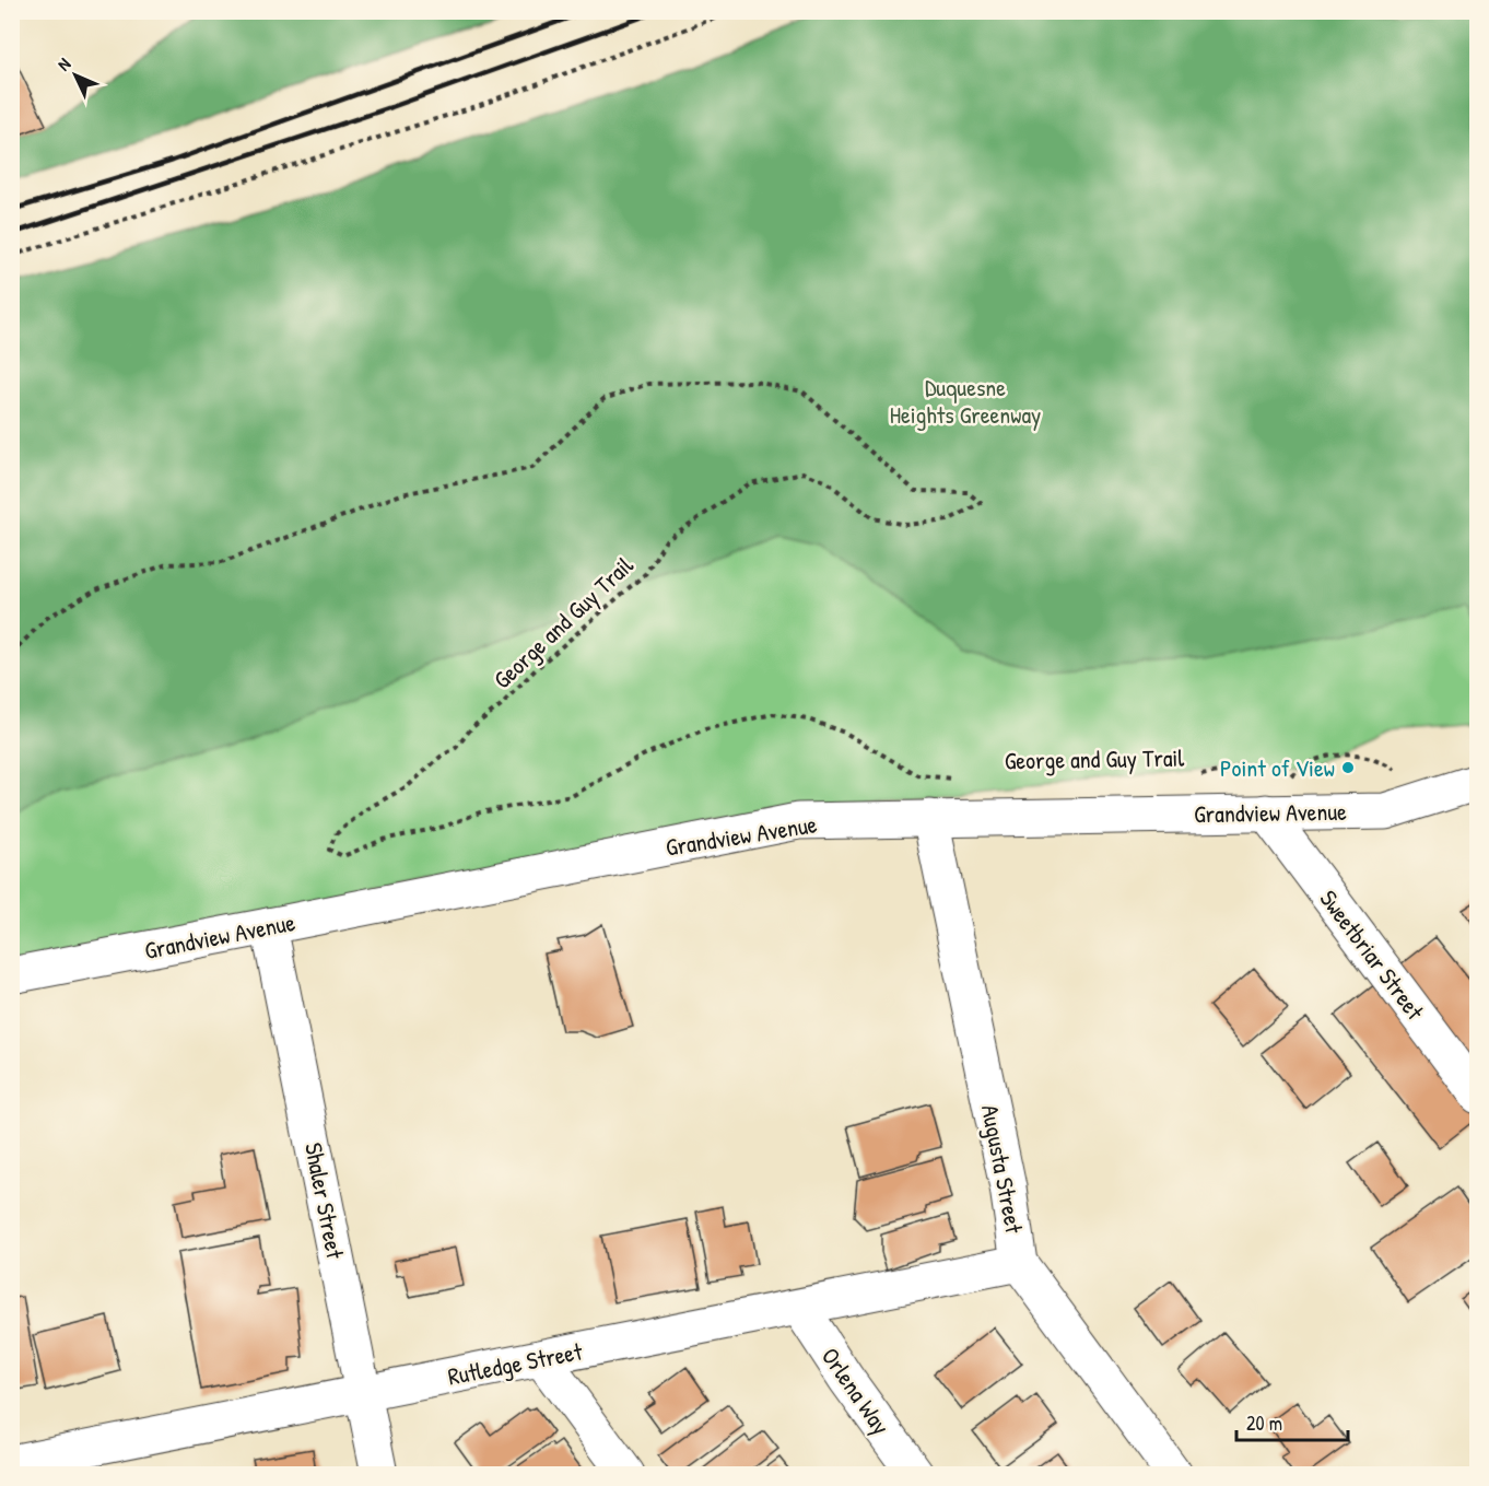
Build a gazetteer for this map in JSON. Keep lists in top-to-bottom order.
{
  "streets": {
    "street": [
      "Grandview Avenue",
      "Sweetbriar Street",
      "Augusta Street",
      "Shaler Street",
      "Rutledge Street",
      "Orlena Way"
    ],
    "path": ["George and Guy Trail"]
  },
  "crossings": [
    ["Grandview Avenue", "Sweetbriar Street"],
    ["Grandview Avenue", "Augusta Street"],
    ["Grandview Avenue", "Shaler Street"],
    ["Augusta Street", "Rutledge Street"],
    ["Shaler Street", "Rutledge Street"],
    ["Rutledge Street", "Orlena Way"]
  ],
  "parks": ["Duquesne Heights Greenway"],
  "places": ["Point of View"],
  "scale_bar": "20 m",
  "north": "top left"
}
